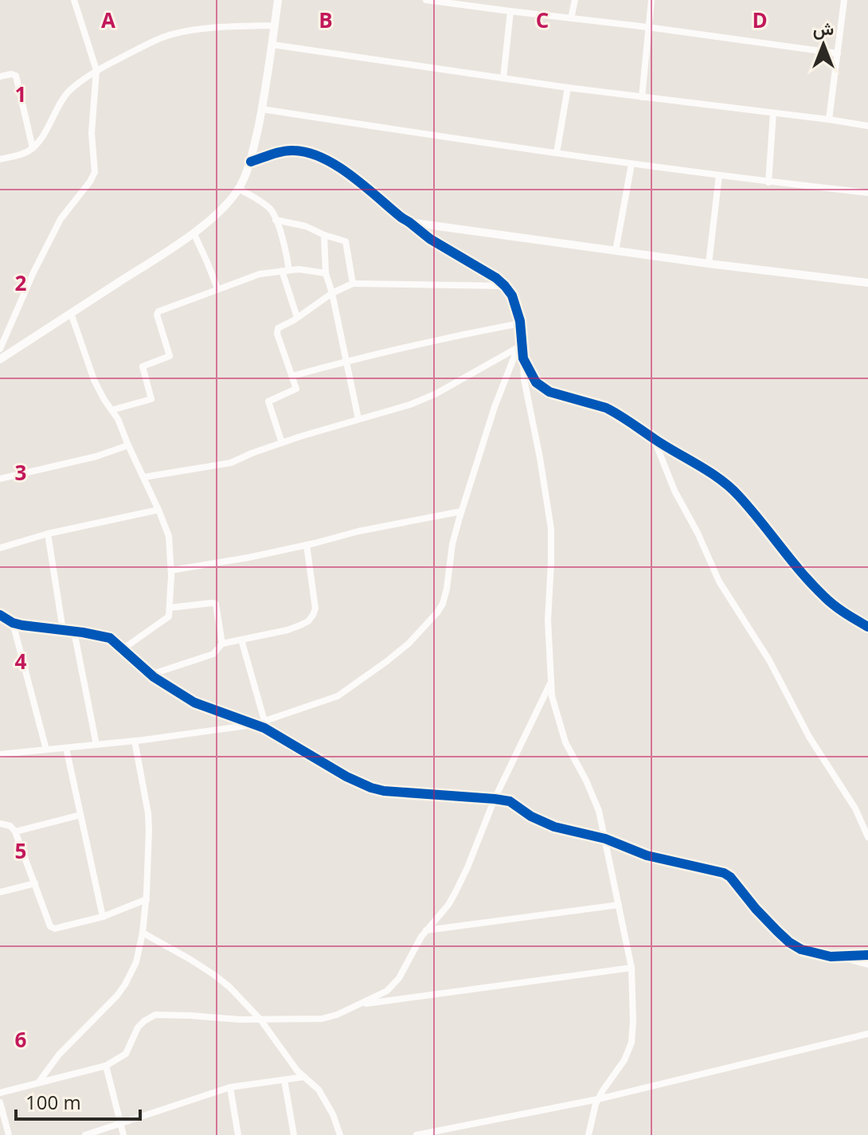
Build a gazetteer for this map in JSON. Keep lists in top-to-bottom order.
{
  "scale_bar": "100 m",
  "north": "top",
  "grid": {
    "columns": [
      "A",
      "B",
      "C",
      "D"
    ],
    "rows": [
      "1",
      "2",
      "3",
      "4",
      "5",
      "6"
    ]
  }
}
